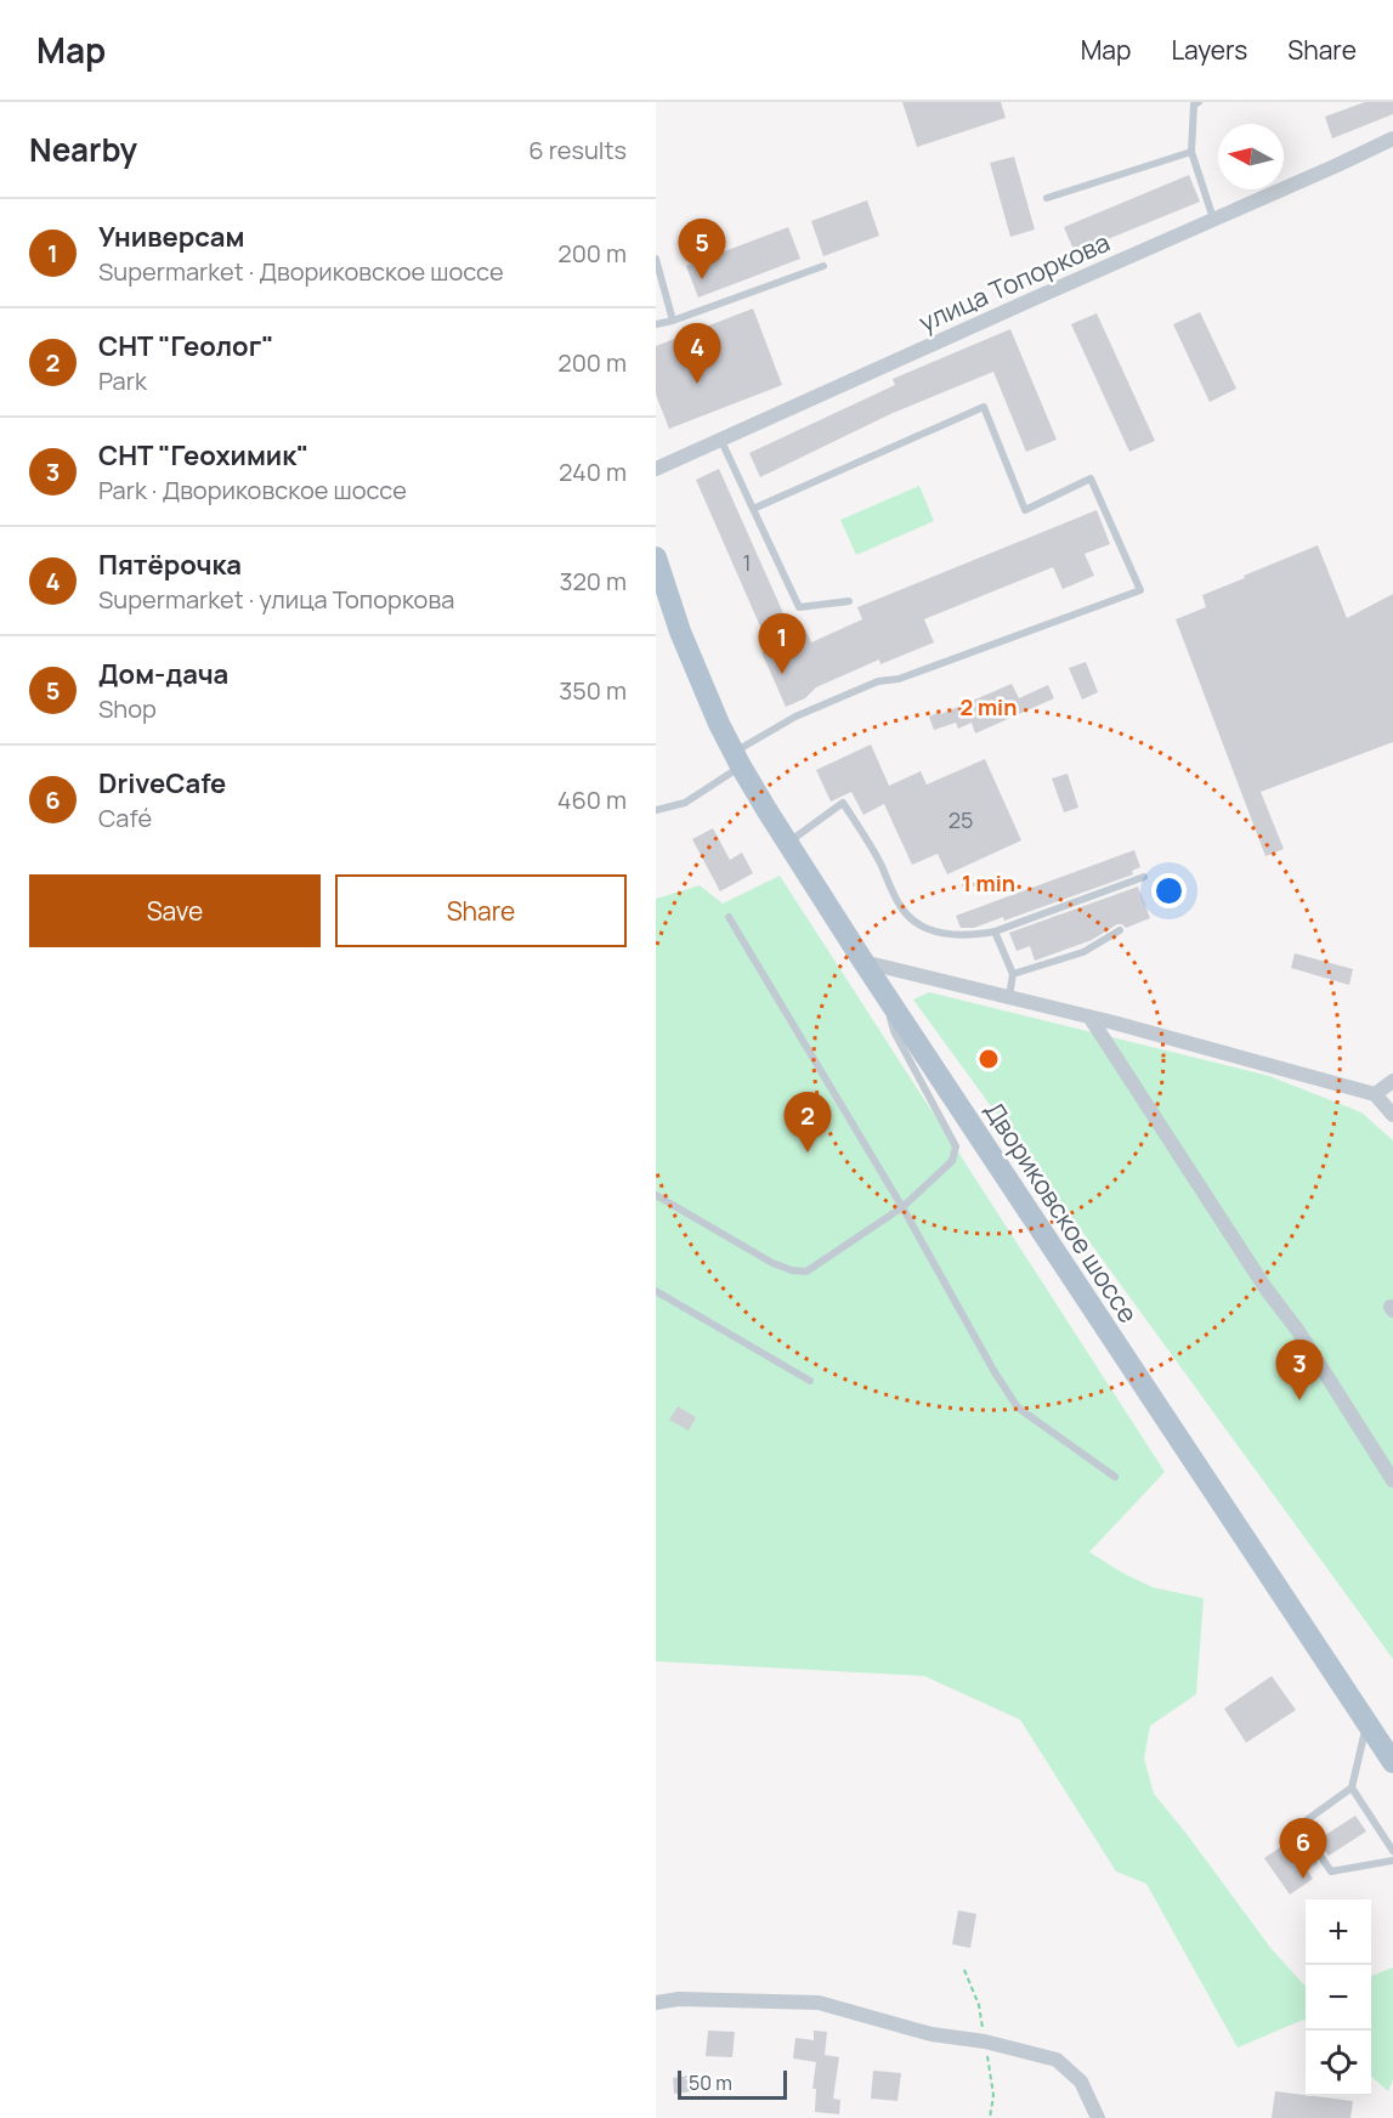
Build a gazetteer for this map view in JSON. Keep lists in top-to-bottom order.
{
  "streets": {
    "main road": ["Двориковское шоссе"],
    "street": ["улица Топоркова"]
  },
  "house_numbers": ["1", "25"],
  "scale_bar": "50 m",
  "north": "left",
  "page": {
    "header": "Map",
    "nav": ["Map", "Layers", "Share"],
    "heading": ["Nearby", "6 results"],
    "list": [
      {
        "mark": "1",
        "name": "Универсам",
        "note": "Supermarket · Двориковское шоссе",
        "value": "200 m"
      },
      {
        "mark": "2",
        "name": "СНТ \"Геолог\"",
        "note": "Park",
        "value": "200 m"
      },
      {
        "mark": "3",
        "name": "СНТ \"Геохимик\"",
        "note": "Park · Двориковское шоссе",
        "value": "240 m"
      },
      {
        "mark": "4",
        "name": "Пятёрочка",
        "note": "Supermarket · улица Топоркова",
        "value": "320 m"
      },
      {
        "mark": "5",
        "name": "Дом-дача",
        "note": "Shop",
        "value": "350 m"
      },
      {
        "mark": "6",
        "name": "DriveCafe",
        "note": "Café",
        "value": "460 m"
      }
    ],
    "pins": [
      "5",
      "4",
      "1",
      "2",
      "3",
      "6"
    ],
    "buttons": ["Save", "Share"],
    "map_buttons": ["+", "−"],
    "scale": "50 m"
  },
  "rings": ["2 min", "1 min"]
}
